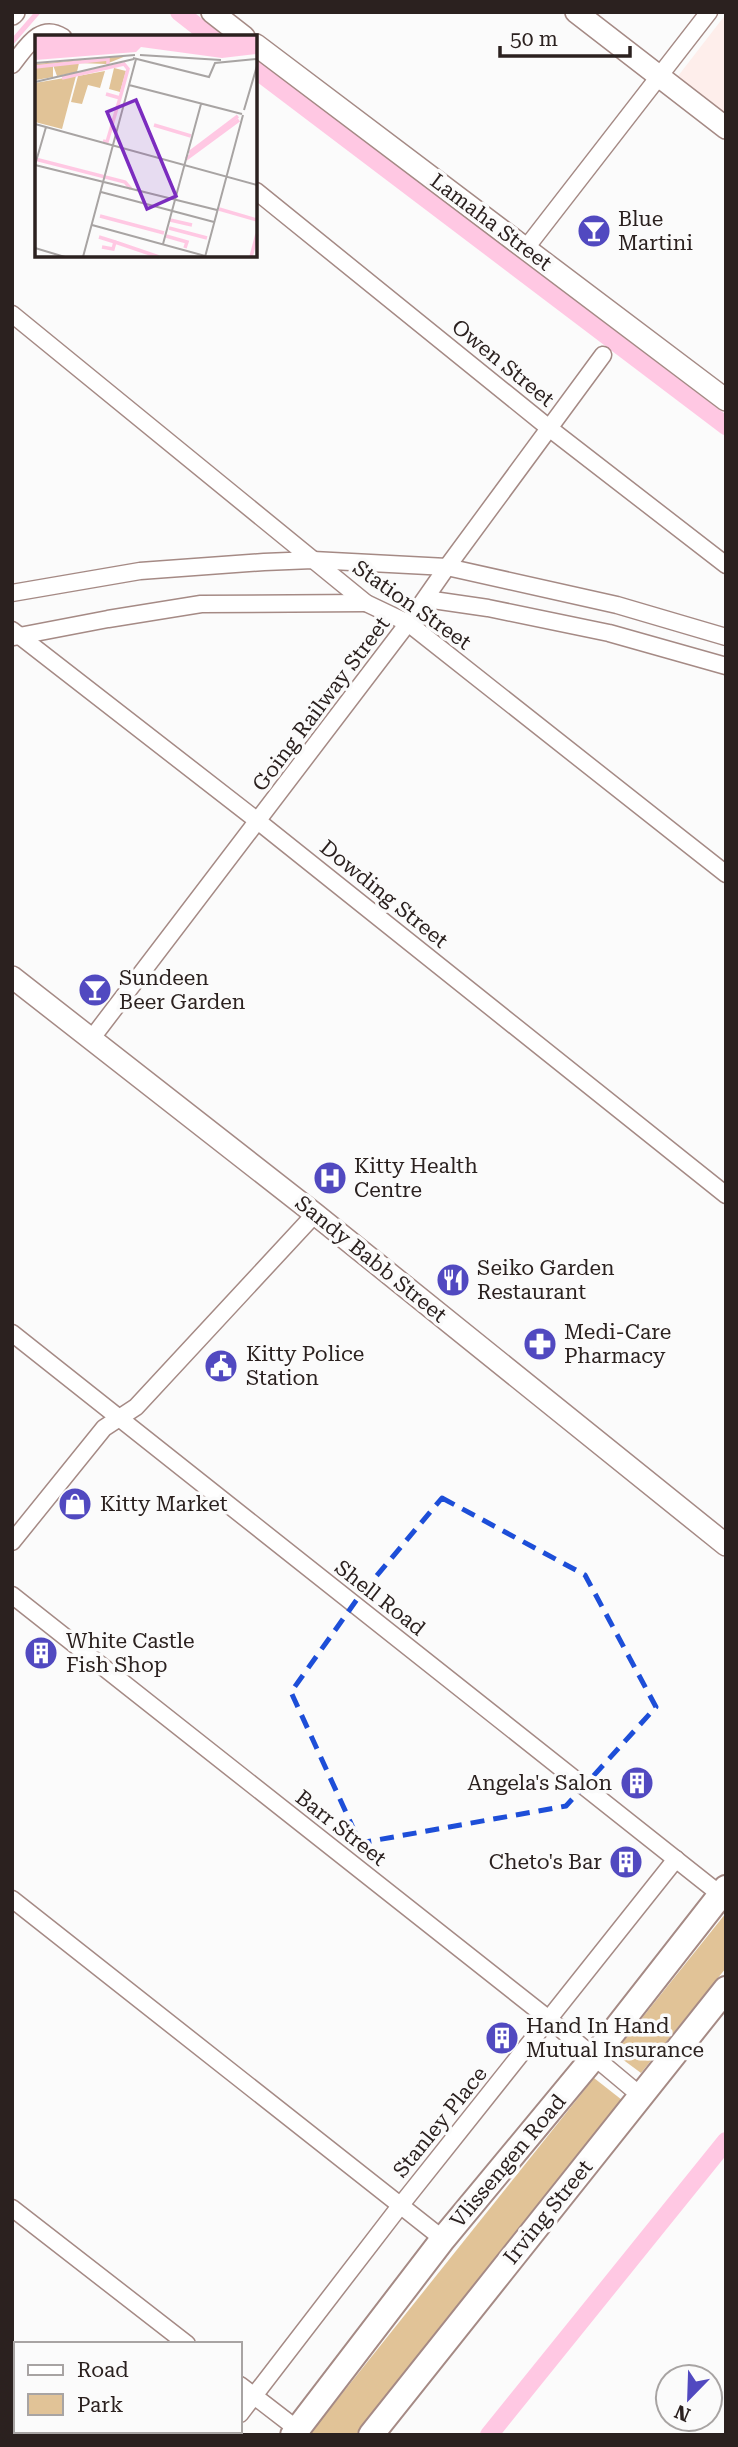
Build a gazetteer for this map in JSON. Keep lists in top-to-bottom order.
{
  "streets": {
    "main road": ["Vlissengen Road", "Irving Street"],
    "street": [
      "Lamaha Street",
      "Owen Street",
      "Station Street",
      "Going Railway Street",
      "Dowding Street",
      "Sandy Babb Street",
      "Shell Road",
      "Barr Street",
      "Stanley Place"
    ]
  },
  "crossings": [
    ["Owen Street", "Going Railway Street"],
    ["Station Street", "Going Railway Street"],
    ["Going Railway Street", "Dowding Street"],
    ["Going Railway Street", "Sandy Babb Street"],
    ["Shell Road", "Stanley Place"],
    ["Shell Road", "Vlissengen Road"],
    ["Barr Street", "Stanley Place"],
    ["Barr Street", "Vlissengen Road"],
    ["Barr Street", "Irving Street"]
  ],
  "places": {
    "bar": ["Blue Martini", "Sundeen Beer Garden"],
    "hospital": ["Kitty Health Centre"],
    "restaurant": ["Seiko Garden Restaurant"],
    "pharmacy": ["Medi-Care Pharmacy"],
    "public building": ["Kitty Police Station"],
    "shop": ["Kitty Market"],
    "building": [
      "White Castle Fish Shop",
      "Angela's Salon",
      "Cheto's Bar",
      "Hand In Hand Mutual Insurance"
    ]
  },
  "legend": ["Road", "Park"],
  "scale_bar": "50 m",
  "north": "bottom left"
}
